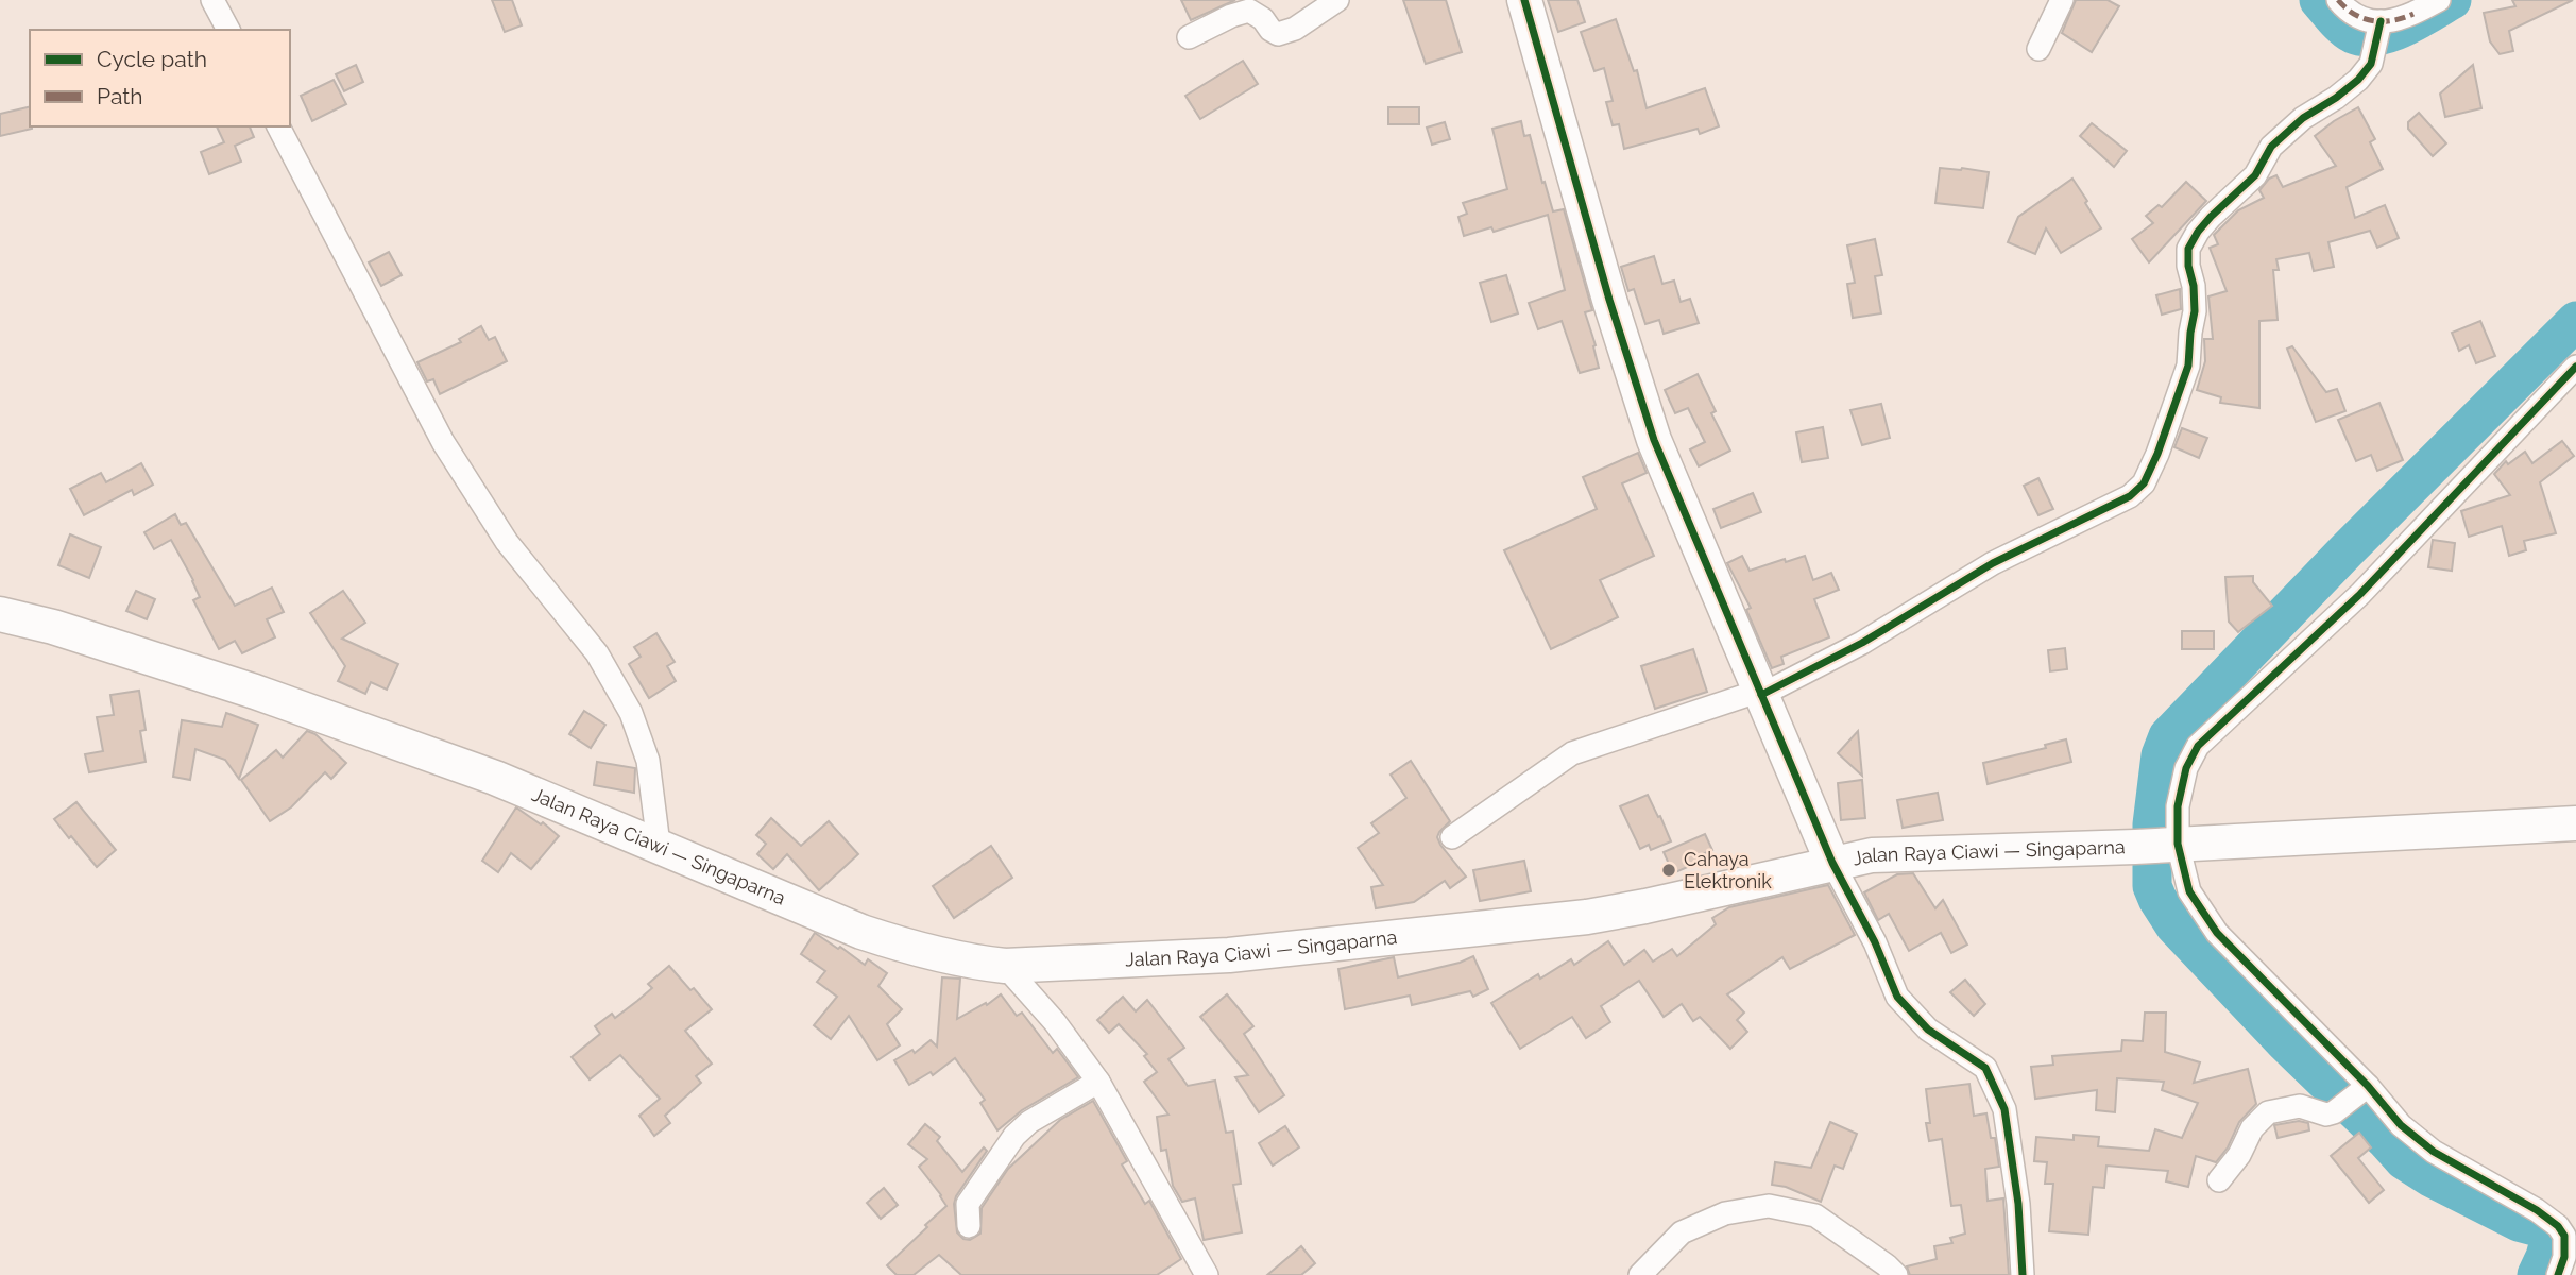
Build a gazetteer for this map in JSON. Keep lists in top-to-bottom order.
{
  "streets": {
    "main road": ["Jalan Raya Ciawi — Singaparna"]
  },
  "places": ["Cahaya Elektronik"],
  "legend": ["Cycle path", "Path"]
}
